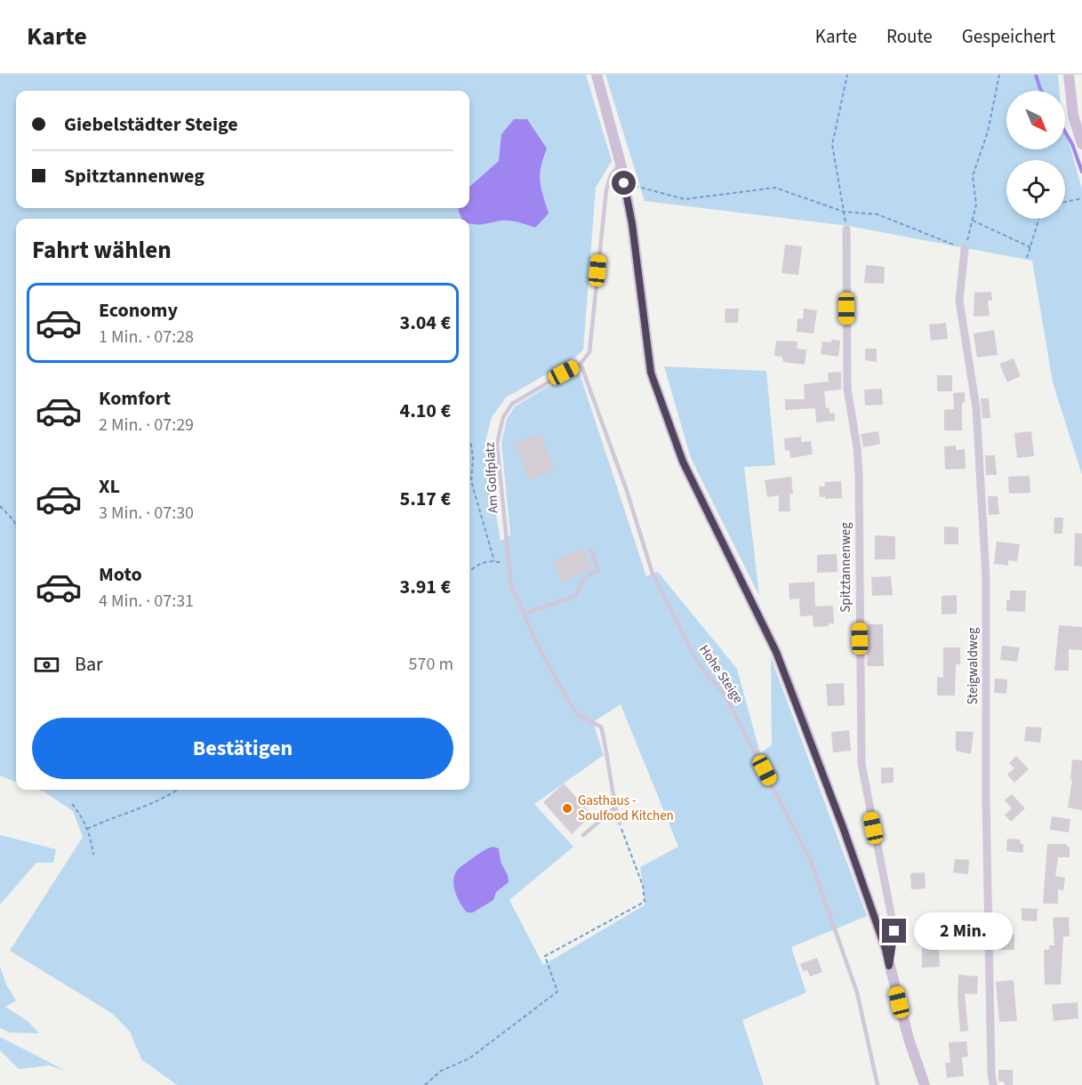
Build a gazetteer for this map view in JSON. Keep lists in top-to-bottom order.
{
  "streets": {
    "street": ["Spitztannenweg", "Steigwaldweg"],
    "lane": ["Am Golfplatz", "Hohe Steige"]
  },
  "crossings": [
    ["Am Golfplatz", "Hohe Steige"]
  ],
  "places": ["Gasthaus - Soulfood Kitchen"],
  "north": "bottom right",
  "page": {
    "header": "Karte",
    "nav": ["Karte", "Route", "Gespeichert"],
    "banner": ["Giebelstädter Steige", "Spitztannenweg"],
    "heading": "Fahrt wählen",
    "list": [
      {
        "name": "Economy",
        "note": "1 Min. · 07:28",
        "value": "3.04 €"
      },
      {
        "name": "Komfort",
        "note": "2 Min. · 07:29",
        "value": "4.10 €"
      },
      {
        "name": "XL",
        "note": "3 Min. · 07:30",
        "value": "5.17 €"
      },
      {
        "name": "Moto",
        "note": "4 Min. · 07:31",
        "value": "3.91 €"
      }
    ],
    "pay": ["Bar", "570 m"],
    "buttons": "Bestätigen",
    "bubble": "2 Min."
  }
}
